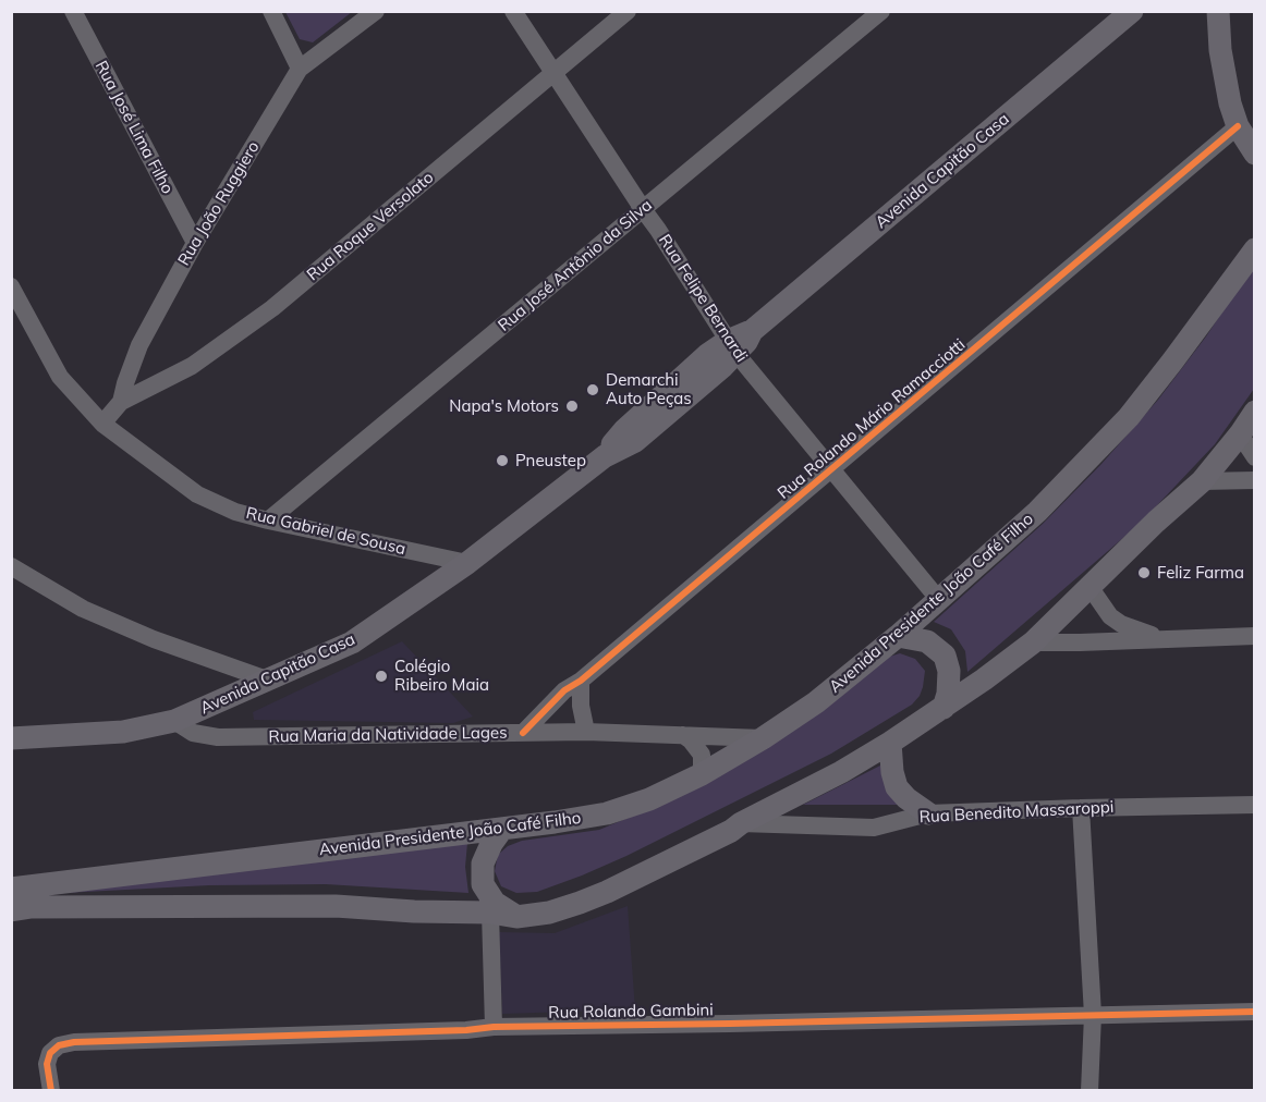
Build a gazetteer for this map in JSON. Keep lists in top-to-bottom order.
{
  "streets": {
    "main road": ["Avenida Capitão Casa", "Avenida Presidente João Café Filho"],
    "street": [
      "Rua José Lima Filho",
      "Rua João Ruggiero",
      "Rua Roque Versolato",
      "Rua José Antônio da Silva",
      "Rua Felipe Bernardi",
      "Rua Rolando Mário Ramacciotti",
      "Rua Gabriel de Sousa",
      "Rua Maria da Natividade Lages",
      "Rua Benedito Massaroppi",
      "Rua Rolando Gambini"
    ]
  },
  "crossings": [
    ["Rua José Lima Filho", "Rua João Ruggiero"],
    ["Avenida Capitão Casa", "Rua Felipe Bernardi"],
    ["Avenida Capitão Casa", "Rua Gabriel de Sousa"],
    ["Avenida Capitão Casa", "Rua Maria da Natividade Lages"],
    ["Rua João Ruggiero", "Rua Roque Versolato"],
    ["Rua Roque Versolato", "Rua Felipe Bernardi"],
    ["Rua Roque Versolato", "Rua Gabriel de Sousa"],
    ["Rua José Antônio da Silva", "Rua Felipe Bernardi"],
    ["Rua José Antônio da Silva", "Rua Gabriel de Sousa"],
    ["Rua Felipe Bernardi", "Rua Rolando Mário Ramacciotti"],
    ["Rua Felipe Bernardi", "Avenida Presidente João Café Filho"],
    ["Rua Rolando Mário Ramacciotti", "Rua Maria da Natividade Lages"],
    ["Avenida Presidente João Café Filho", "Rua Maria da Natividade Lages"]
  ],
  "places": [
    "Demarchi Auto Peças",
    "Napa's Motors",
    "Pneustep",
    "Feliz Farma",
    "Colégio Ribeiro Maia"
  ]
}
